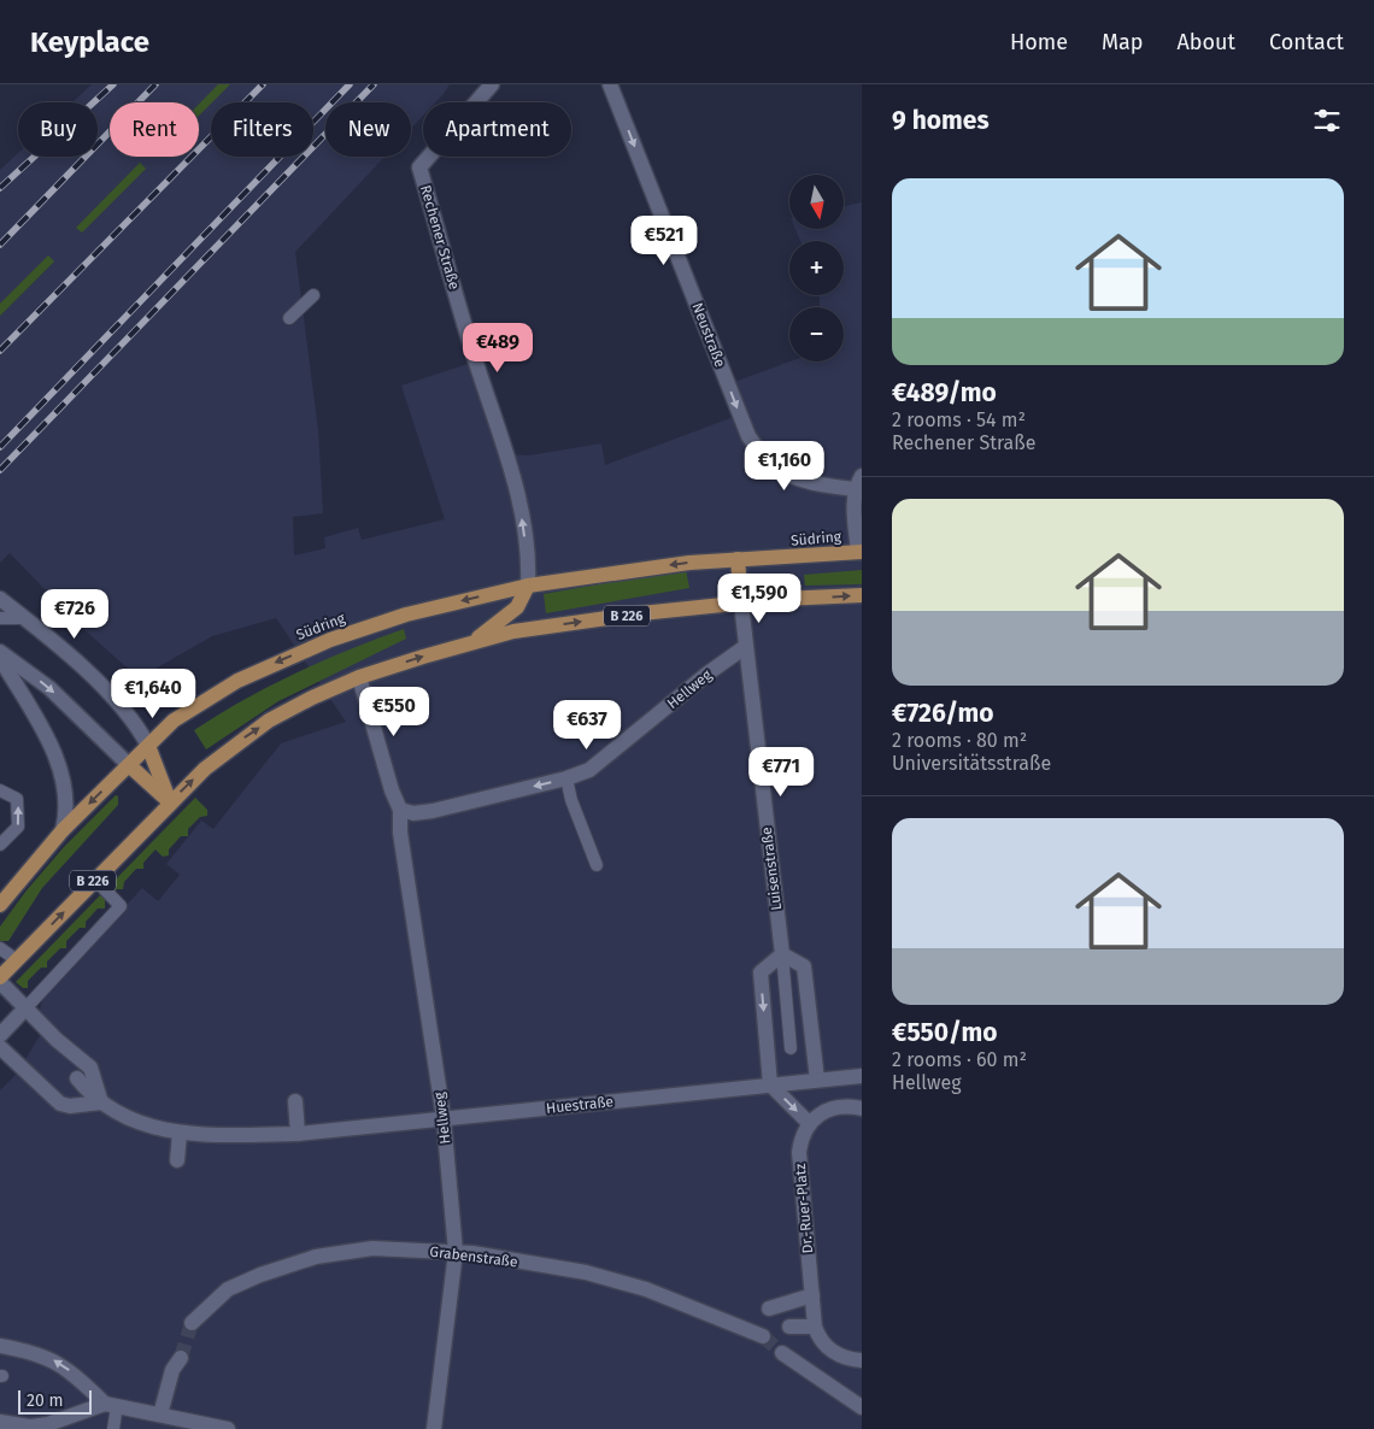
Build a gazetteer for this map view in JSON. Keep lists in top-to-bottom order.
{
  "streets": {
    "main road": ["Südring", "B 226"],
    "street": [
      "Rechener Straße",
      "Neustraße",
      "Hellweg",
      "Luisenstraße",
      "Huestraße",
      "Dr.-Ruer-Platz",
      "Grabenstraße"
    ]
  },
  "crossings": [
    ["Rechener Straße", "Südring"],
    ["B 226", "Hellweg"],
    ["B 226", "Luisenstraße"],
    ["Hellweg", "Luisenstraße"],
    ["Hellweg", "Huestraße"],
    ["Hellweg", "Grabenstraße"]
  ],
  "one_way": ["Rechener Straße", "Neustraße"],
  "scale_bar": "20 m",
  "north": "bottom",
  "page": {
    "header": "Keyplace",
    "nav": [
      "Home",
      "Map",
      "About",
      "Contact"
    ],
    "heading": "9 homes",
    "chip": [
      "Buy",
      "Rent",
      "Filters",
      "New",
      "Apartment"
    ],
    "list": [
      {
        "name": "€489/mo",
        "note": "2 rooms · 54 m² · Rechener Straße"
      },
      {
        "name": "€726/mo",
        "note": "2 rooms · 80 m² · Universitätsstraße"
      },
      {
        "name": "€550/mo",
        "note": "2 rooms · 60 m² · Hellweg"
      }
    ],
    "map_buttons": ["+", "−"],
    "price": [
      "€521",
      "€489",
      "€1,160",
      "€1,590",
      "€726",
      "€1,640",
      "€550",
      "€637",
      "€771"
    ],
    "scale": "20 m"
  }
}
